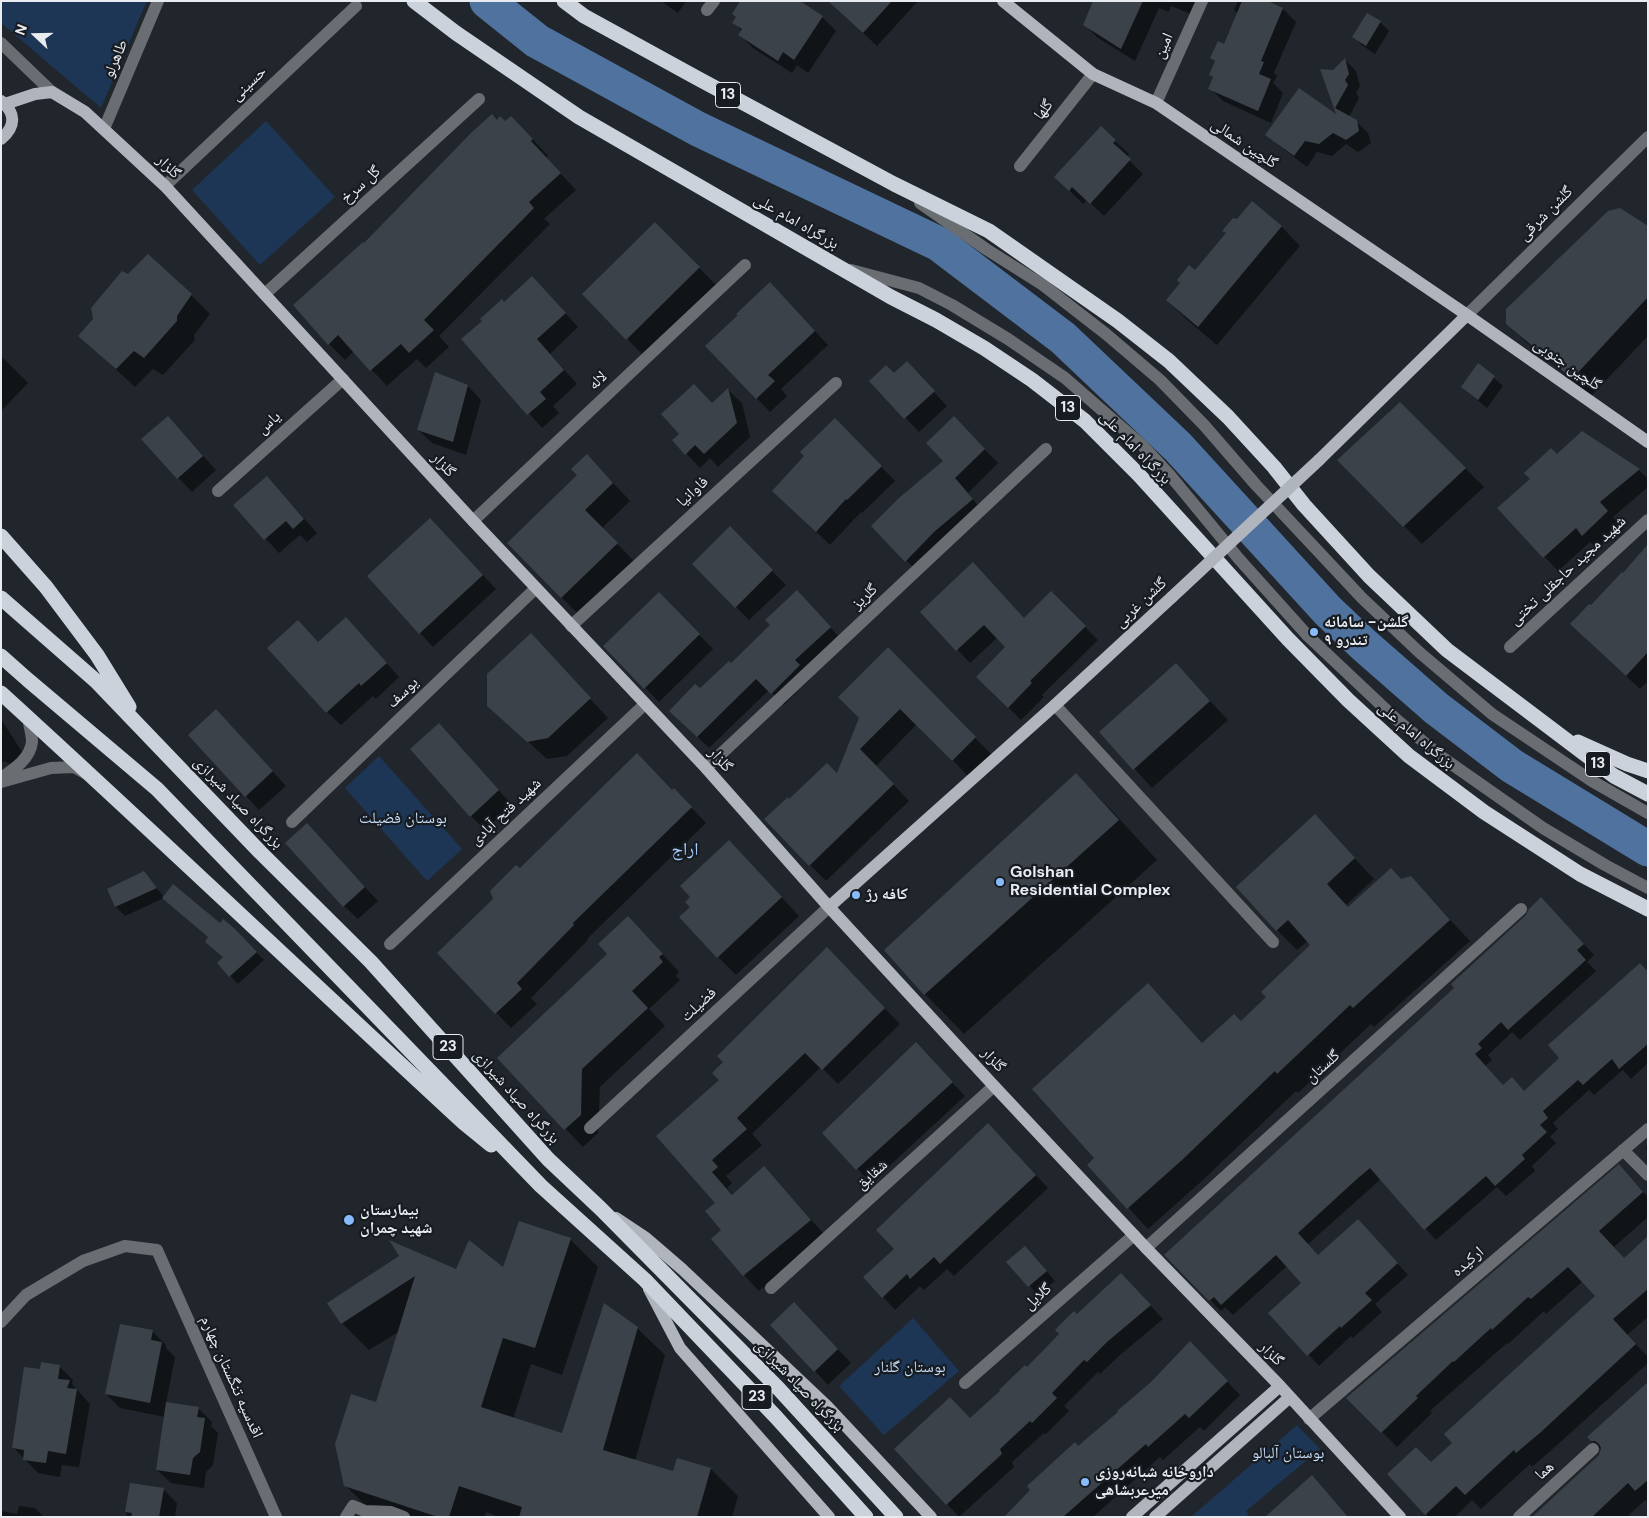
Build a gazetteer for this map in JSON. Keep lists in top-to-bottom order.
{
  "streets": {
    "highway": [
      "13",
      "بزرگراه امام علی",
      "بزرگراه صیاد شیرازی",
      "23"
    ],
    "main road": [
      "گلچین شمالی",
      "گلزار",
      "گلچین جنوبی",
      "گلشن غربی"
    ],
    "street": [
      "امین",
      "طاهرلو",
      "حسینی",
      "گلها",
      "گل سرخ",
      "گلشن شرقی",
      "لاله",
      "یاس",
      "فاوانیا",
      "شهید مجید حاجقلی تختی",
      "گلریز",
      "یوسف",
      "شهید فتح آبادی",
      "فضیلت",
      "گلستان",
      "شقایق",
      "ارکیده",
      "گلایل",
      "اقدسیه تنگستان چهارم",
      "هما"
    ]
  },
  "crossings": [
    ["امین", "گلچین شمالی"],
    ["طاهرلو", "گلزار"],
    ["حسینی", "گلزار"],
    ["گلها", "گلچین شمالی"],
    ["گلچین شمالی", "گلشن شرقی"],
    ["گلچین شمالی", "گلچین جنوبی"],
    ["گلچین شمالی", "گلشن غربی"],
    ["گلزار", "گل سرخ"],
    ["گلزار", "لاله"],
    ["گلزار", "یاس"],
    ["گلزار", "فاوانیا"],
    ["گلزار", "گلریز"],
    ["گلزار", "گلشن غربی"],
    ["گلزار", "یوسف"],
    ["گلزار", "شهید فتح آبادی"],
    ["گلزار", "فضیلت"],
    ["گلزار", "گلستان"],
    ["گلزار", "شقایق"],
    ["گلزار", "ارکیده"],
    ["گلزار", "گلایل"],
    ["گلشن شرقی", "گلچین جنوبی"],
    ["گلشن شرقی", "گلشن غربی"],
    ["گلچین جنوبی", "گلشن غربی"],
    ["گلشن غربی", "فضیلت"]
  ],
  "districts": ["اراج"],
  "parks": ["بوستان فضیلت", "بوستان گلنار", "بوستان آلبالو"],
  "places": [
    "گلشن- سامانه ۹ تندرو",
    "Golshan Residential Complex",
    "کافه رژ",
    "بیمارستان شهید چمران",
    "داروخانه شبانه‌روزی میرعربشاهی"
  ],
  "north": "left"
}
